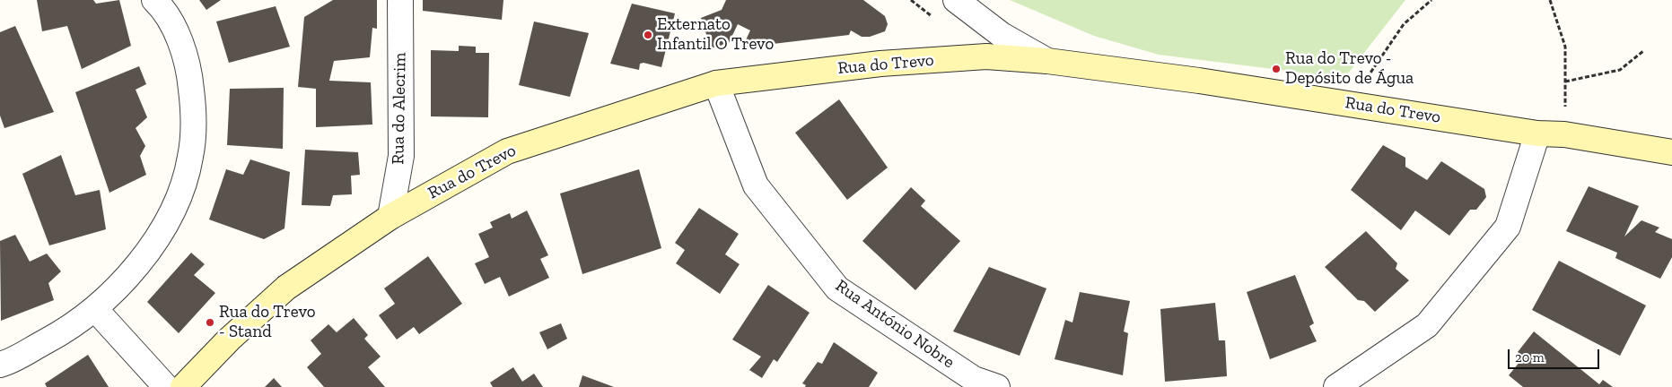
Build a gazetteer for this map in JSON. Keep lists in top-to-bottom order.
{
  "streets": {
    "street": ["Rua do Trevo", "Rua do Alecrim", "Rua António Nobre"]
  },
  "crossings": [
    ["Rua do Trevo", "Rua do Alecrim"],
    ["Rua do Trevo", "Rua António Nobre"]
  ],
  "places": ["Externato Infantil O Trevo", "Rua do Trevo - Depósito de Água", "Rua do Trevo - Stand"],
  "scale_bar": "20 m"
}
